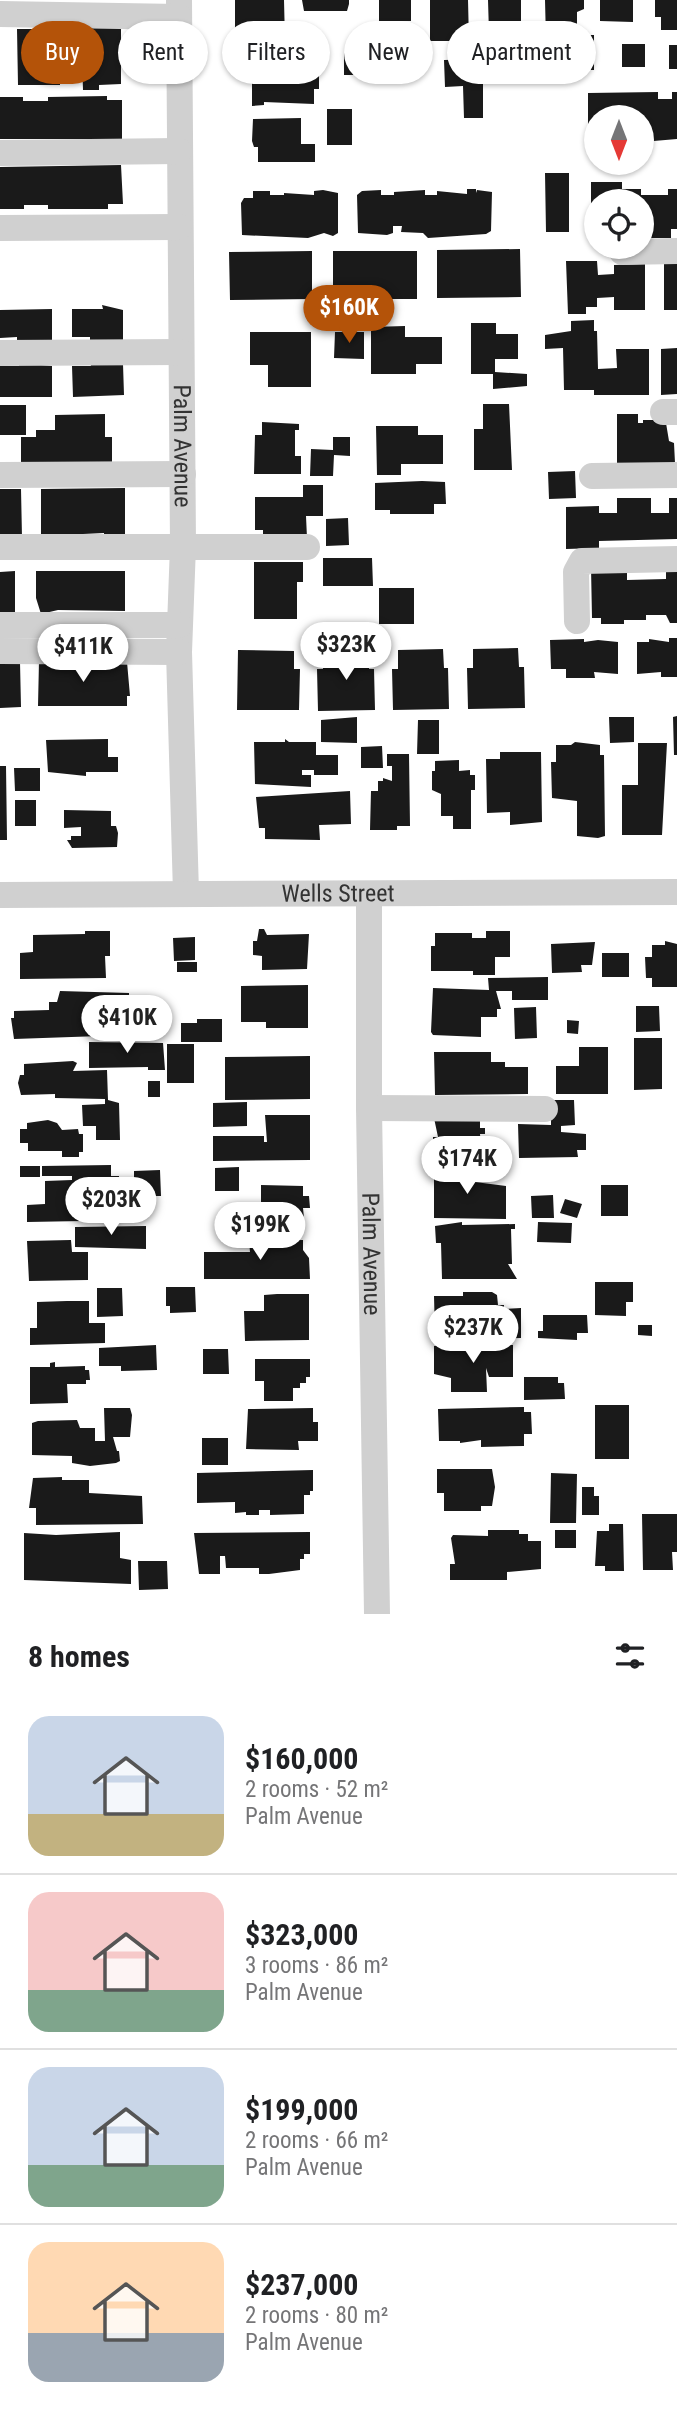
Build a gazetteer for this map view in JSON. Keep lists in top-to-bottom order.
{
  "streets": {
    "street": ["Palm Avenue", "Wells Street"]
  },
  "crossings": [
    ["Palm Avenue", "Wells Street"]
  ],
  "north": "bottom",
  "page": {
    "chip": [
      "Buy",
      "Rent",
      "Filters",
      "New",
      "Apartment"
    ],
    "price": [
      "$160K",
      "$323K",
      "$411K",
      "$410K",
      "$174K",
      "$203K",
      "$199K",
      "$237K"
    ],
    "heading": "8 homes",
    "list": [
      {
        "name": "$160,000",
        "note": "2 rooms · 52 m² · Palm Avenue"
      },
      {
        "name": "$323,000",
        "note": "3 rooms · 86 m² · Palm Avenue"
      },
      {
        "name": "$199,000",
        "note": "2 rooms · 66 m² · Palm Avenue"
      },
      {
        "name": "$237,000",
        "note": "2 rooms · 80 m² · Palm Avenue"
      }
    ]
  }
}
